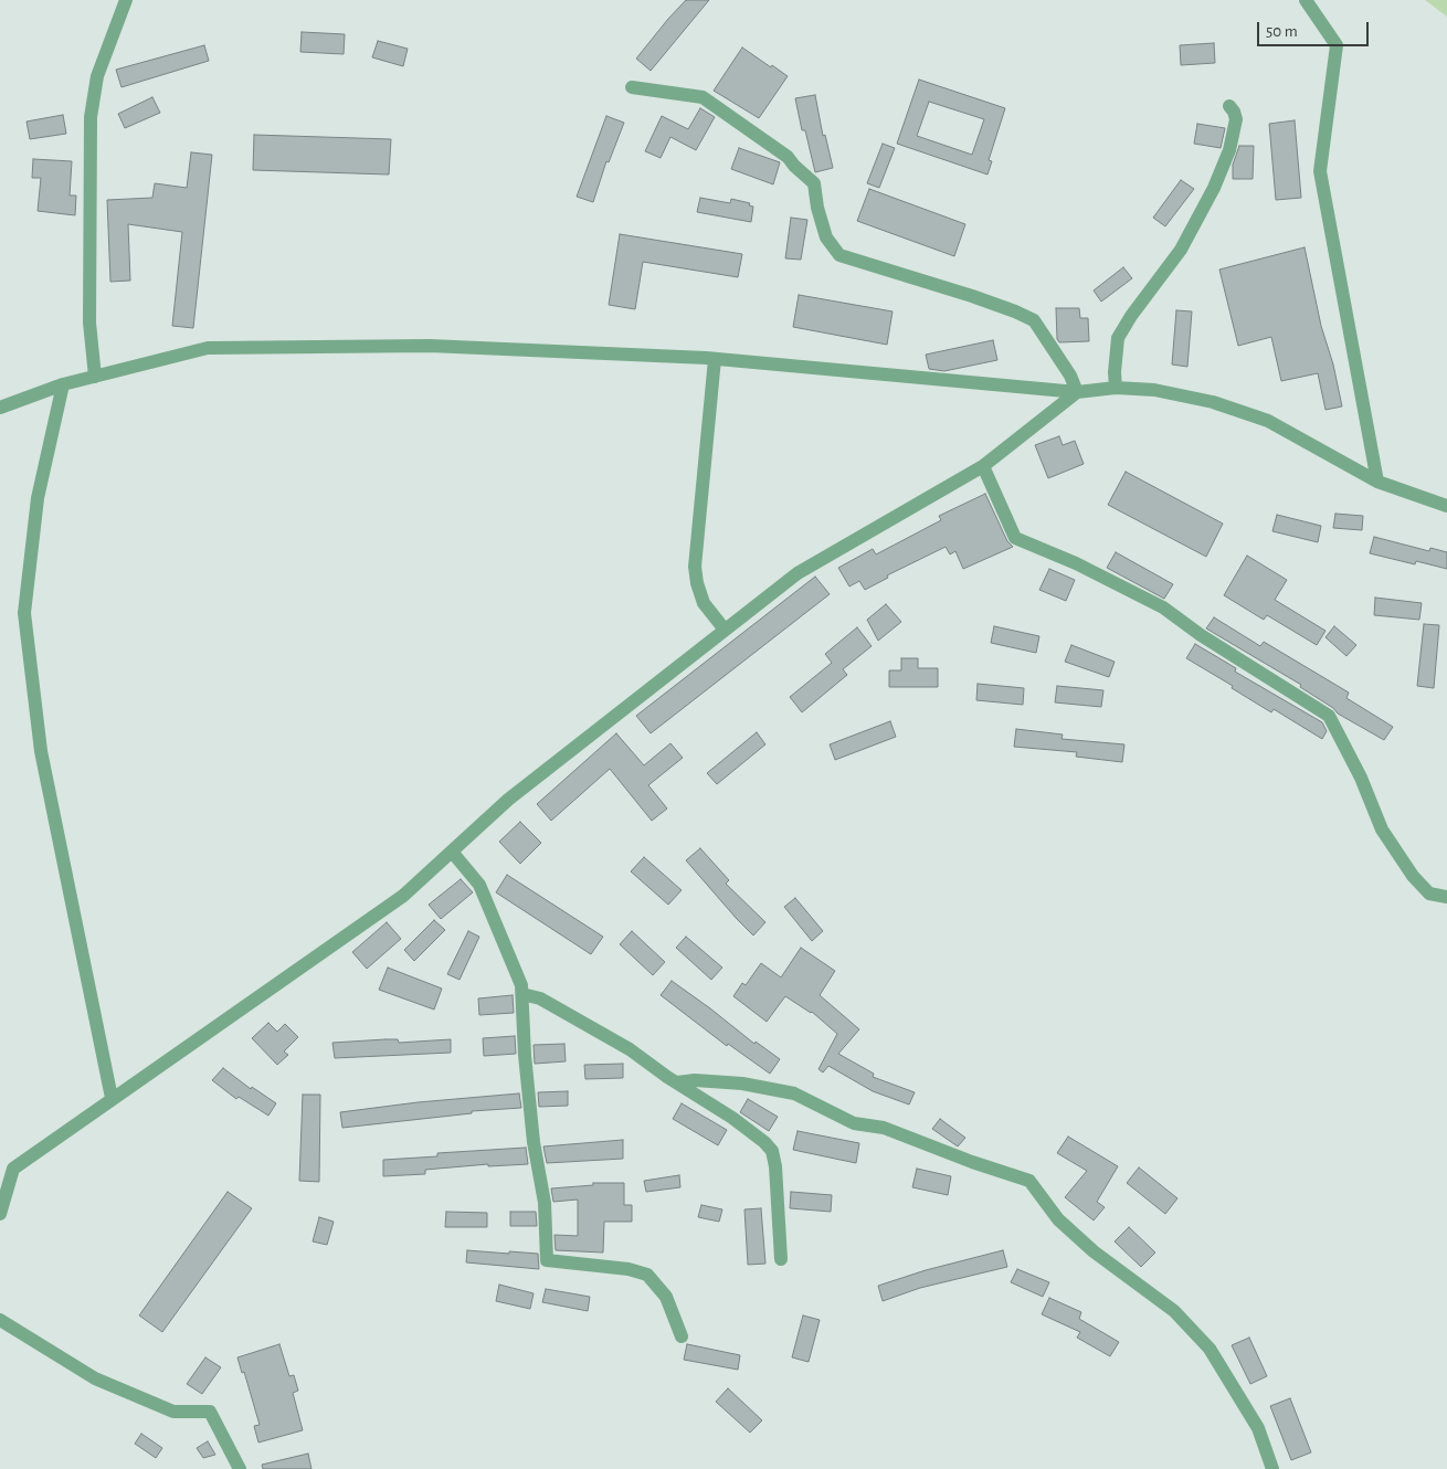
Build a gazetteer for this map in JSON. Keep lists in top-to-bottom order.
{
  "scale_bar": "50 m"
}
